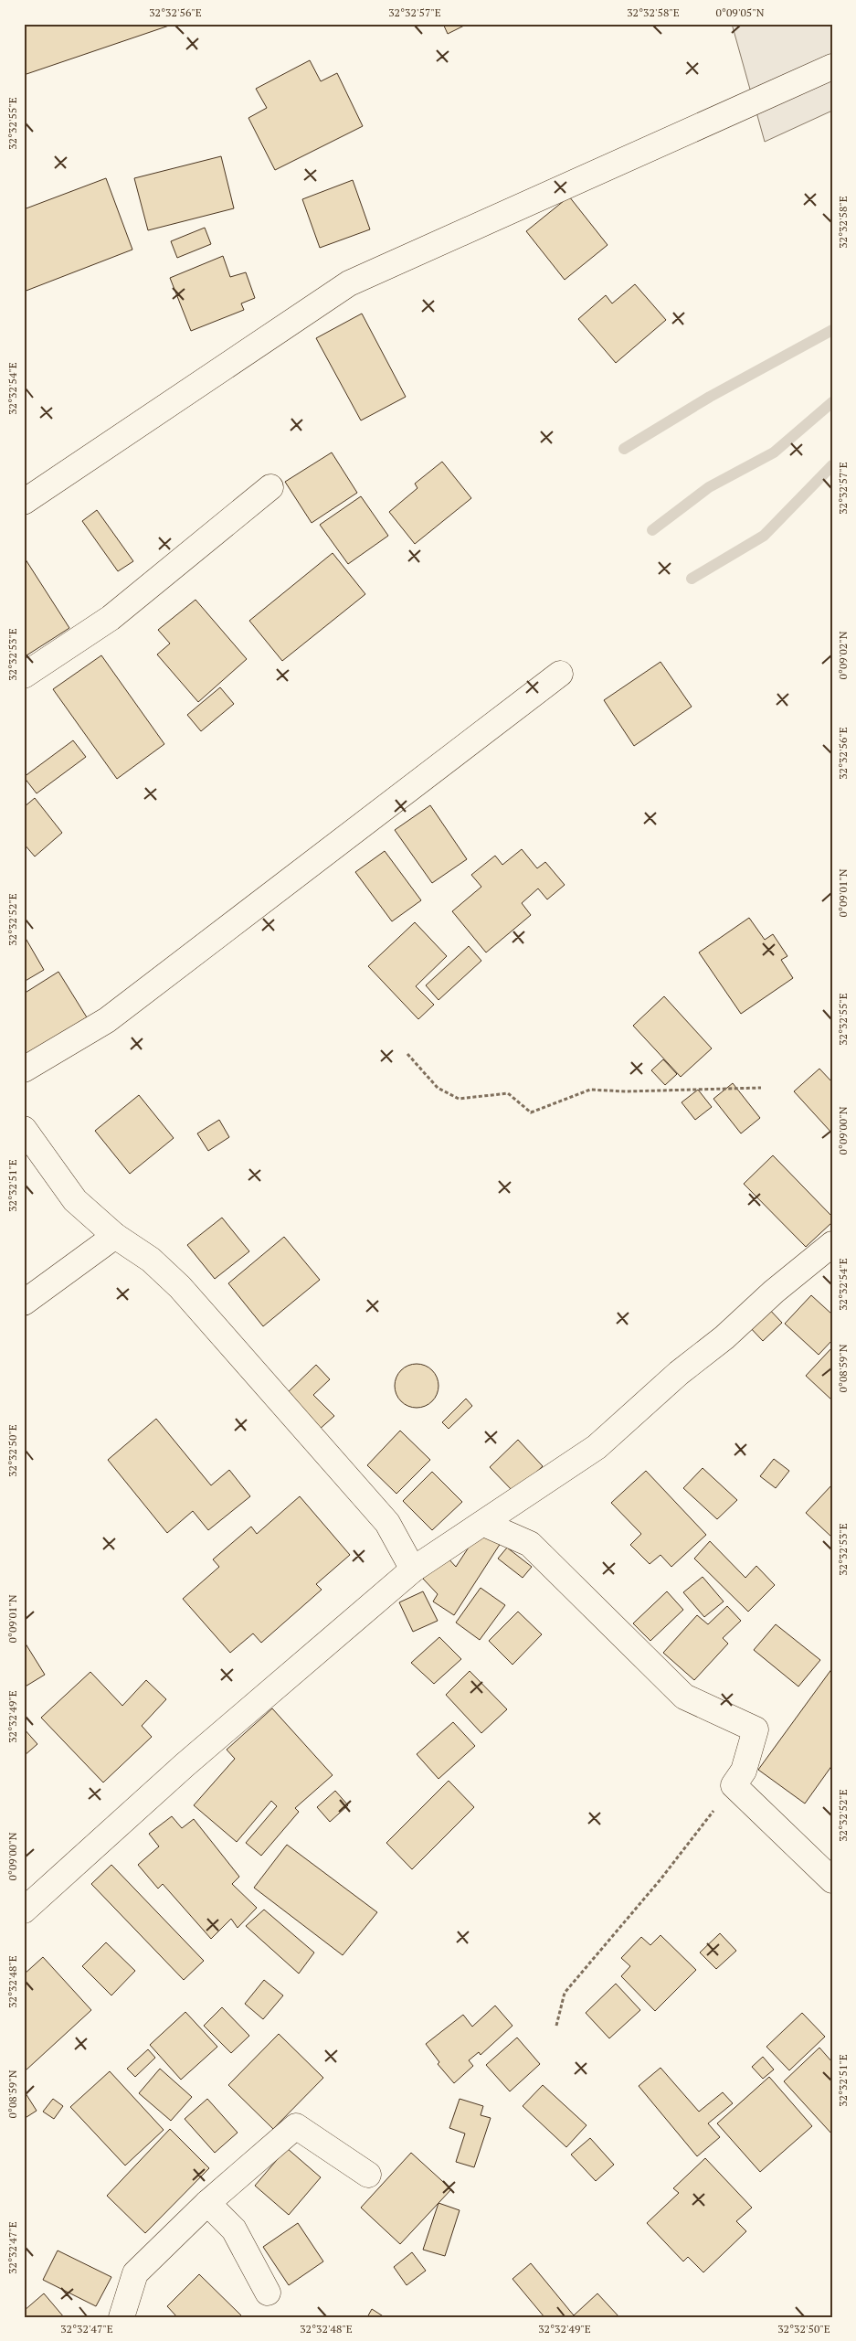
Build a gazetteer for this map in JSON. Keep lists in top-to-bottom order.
{
  "coordinates": [
    "32°32'56\"E",
    "32°32'57\"E",
    "32°32'58\"E",
    "0°09'05\"N",
    "32°32'55\"E",
    "32°32'54\"E",
    "32°32'53\"E",
    "0°09'02\"N",
    "0°09'01\"N",
    "32°32'52\"E",
    "0°09'00\"N",
    "32°32'51\"E",
    "0°08'59\"N",
    "32°32'50\"E",
    "32°32'49\"E",
    "32°32'48\"E",
    "32°32'47\"E"
  ]
}
